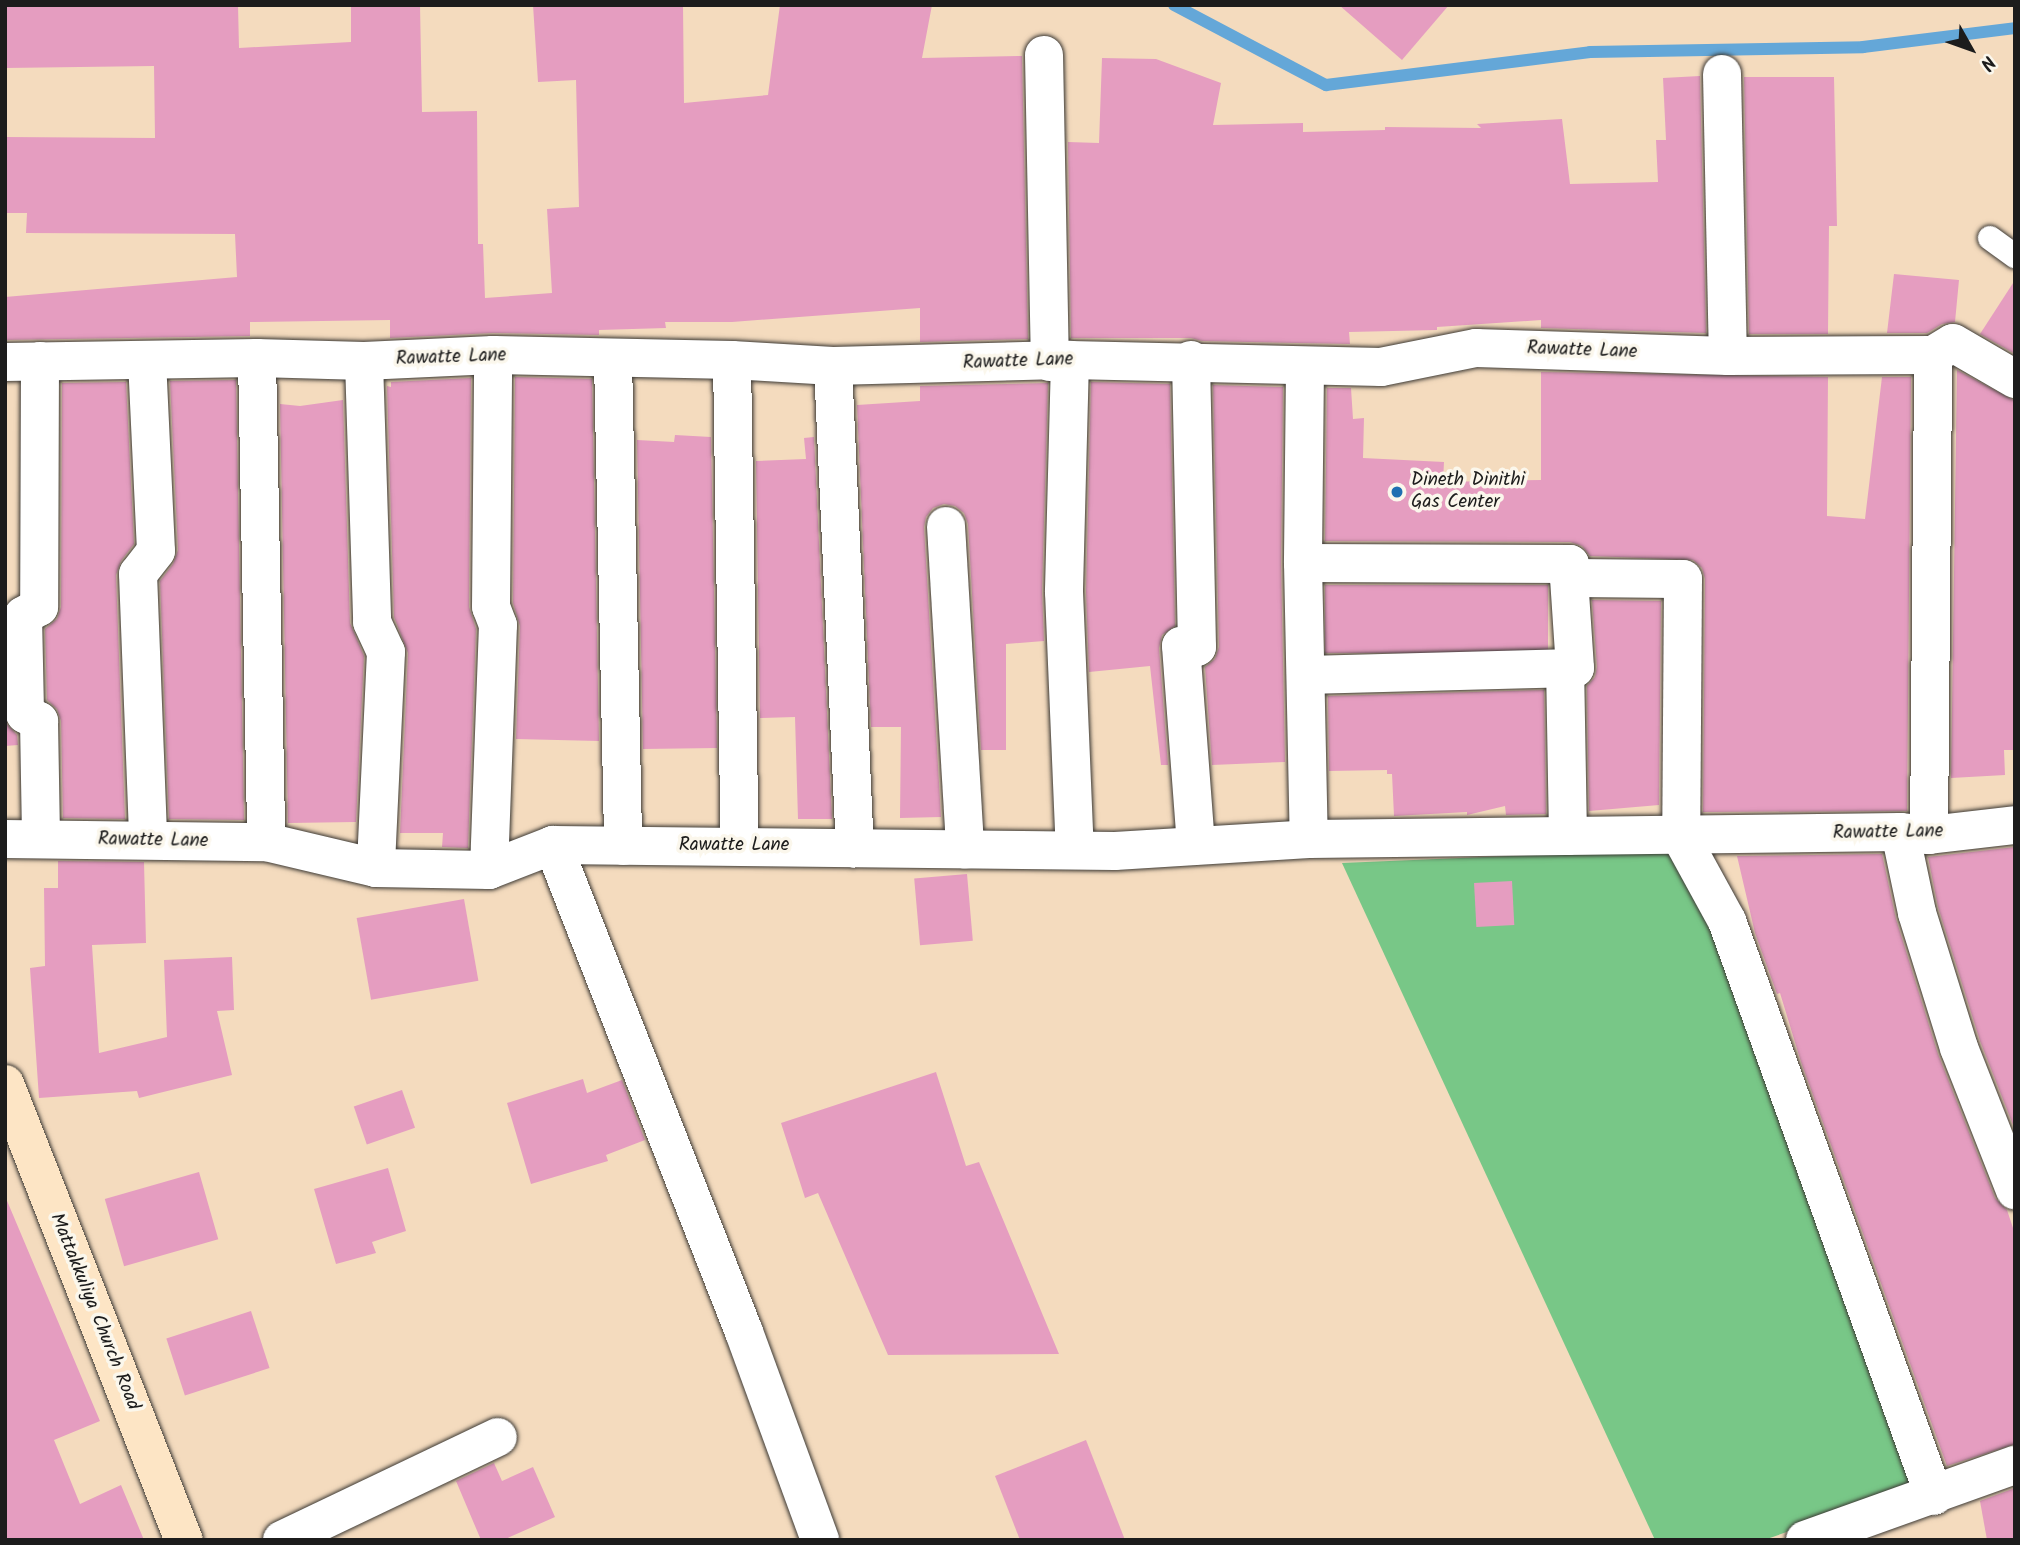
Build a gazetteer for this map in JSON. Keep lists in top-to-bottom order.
{
  "streets": {
    "street": ["Rawatte Lane", "Mattakkuliya Church Road"]
  },
  "places": ["Dineth Dinithi Gas Center"],
  "north": "bottom right"
}
